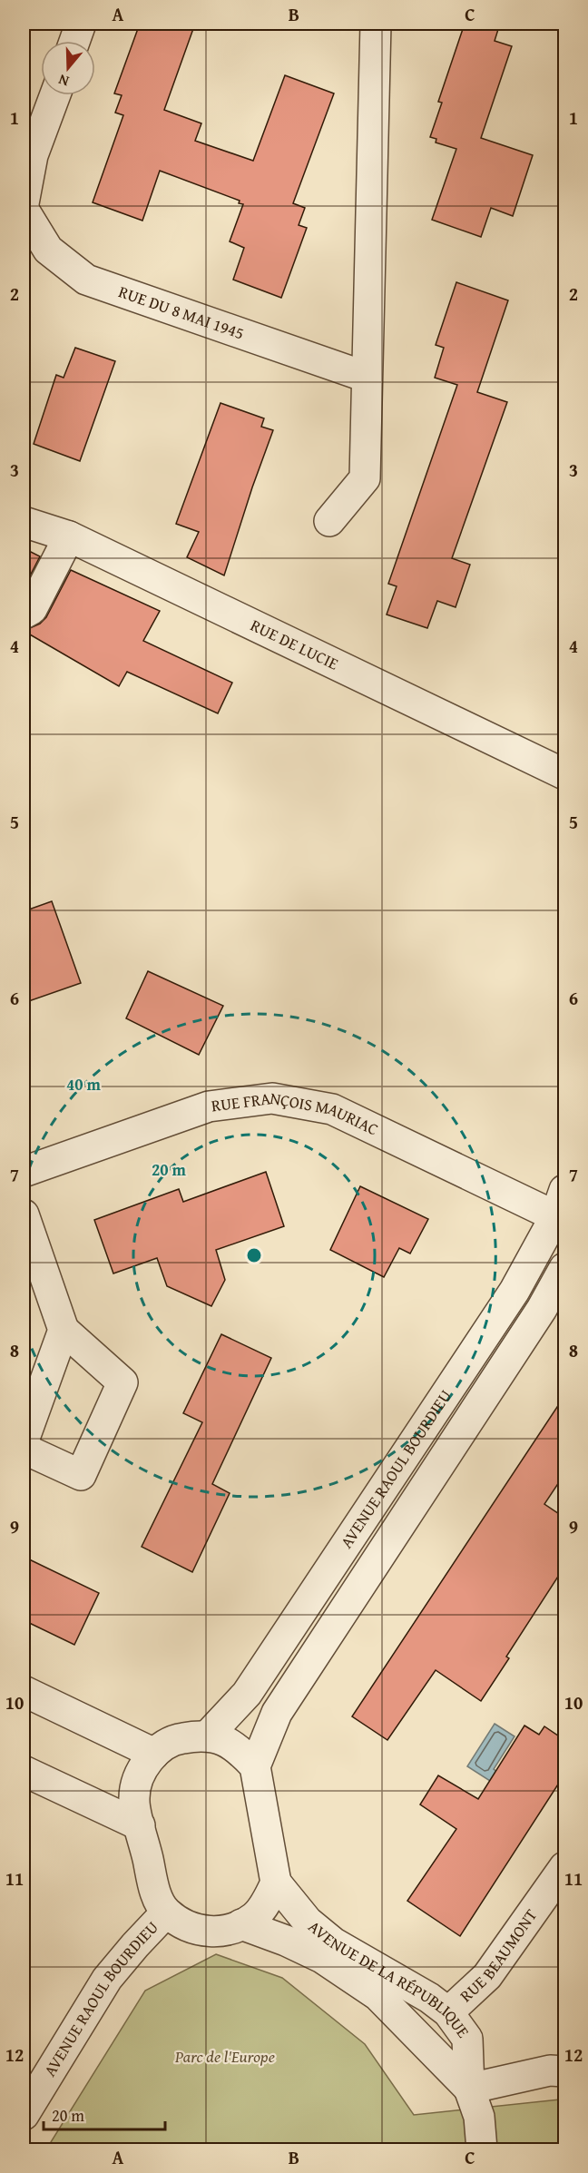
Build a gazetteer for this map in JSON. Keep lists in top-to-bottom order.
{
  "streets": {
    "street": [
      "RUE DU 8 MAI 1945",
      "RUE DE LUCIE",
      "RUE FRANÇOIS MAURIAC",
      "AVENUE RAOUL BOURDIEU",
      "RUE BEAUMONT",
      "AVENUE DE LA RÉPUBLIQUE"
    ]
  },
  "crossings": [
    ["RUE FRANÇOIS MAURIAC", "AVENUE RAOUL BOURDIEU"],
    ["AVENUE RAOUL BOURDIEU", "AVENUE DE LA RÉPUBLIQUE"],
    ["RUE BEAUMONT", "AVENUE DE LA RÉPUBLIQUE"]
  ],
  "parks": ["Parc de l'Europe"],
  "scale_bar": "20 m",
  "north": "bottom",
  "grid": {
    "columns": ["A", "B", "C"],
    "rows": [
      "1",
      "2",
      "3",
      "4",
      "5",
      "6",
      "7",
      "8",
      "9",
      "10",
      "11",
      "12"
    ]
  },
  "rings": ["40 m", "20 m"]
}
